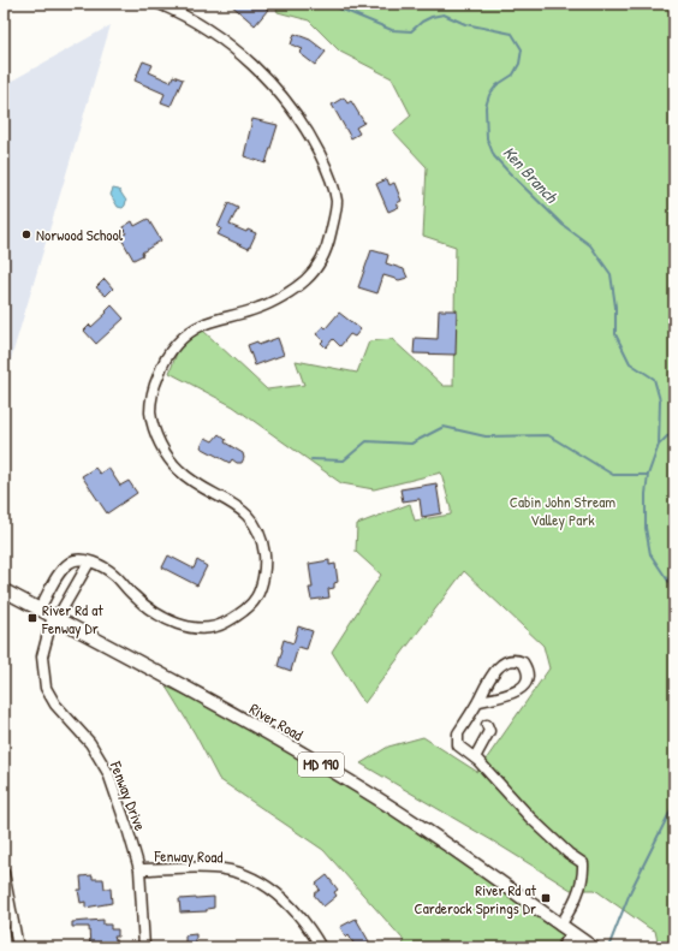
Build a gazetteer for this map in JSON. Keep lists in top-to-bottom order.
{
  "streets": {
    "main road": ["River Road", "MD 190"],
    "street": ["Fenway Drive", "Fenway Road"]
  },
  "crossings": [
    ["River Road", "Fenway Drive"],
    ["Fenway Drive", "Fenway Road"]
  ],
  "water": ["Ken Branch"],
  "parks": ["Cabin John Stream Valley Park"],
  "places": {
    "other": ["Norwood School"],
    "transit": ["River Rd at Fenway Dr", "River Rd at Carderock Springs Dr"]
  }
}
